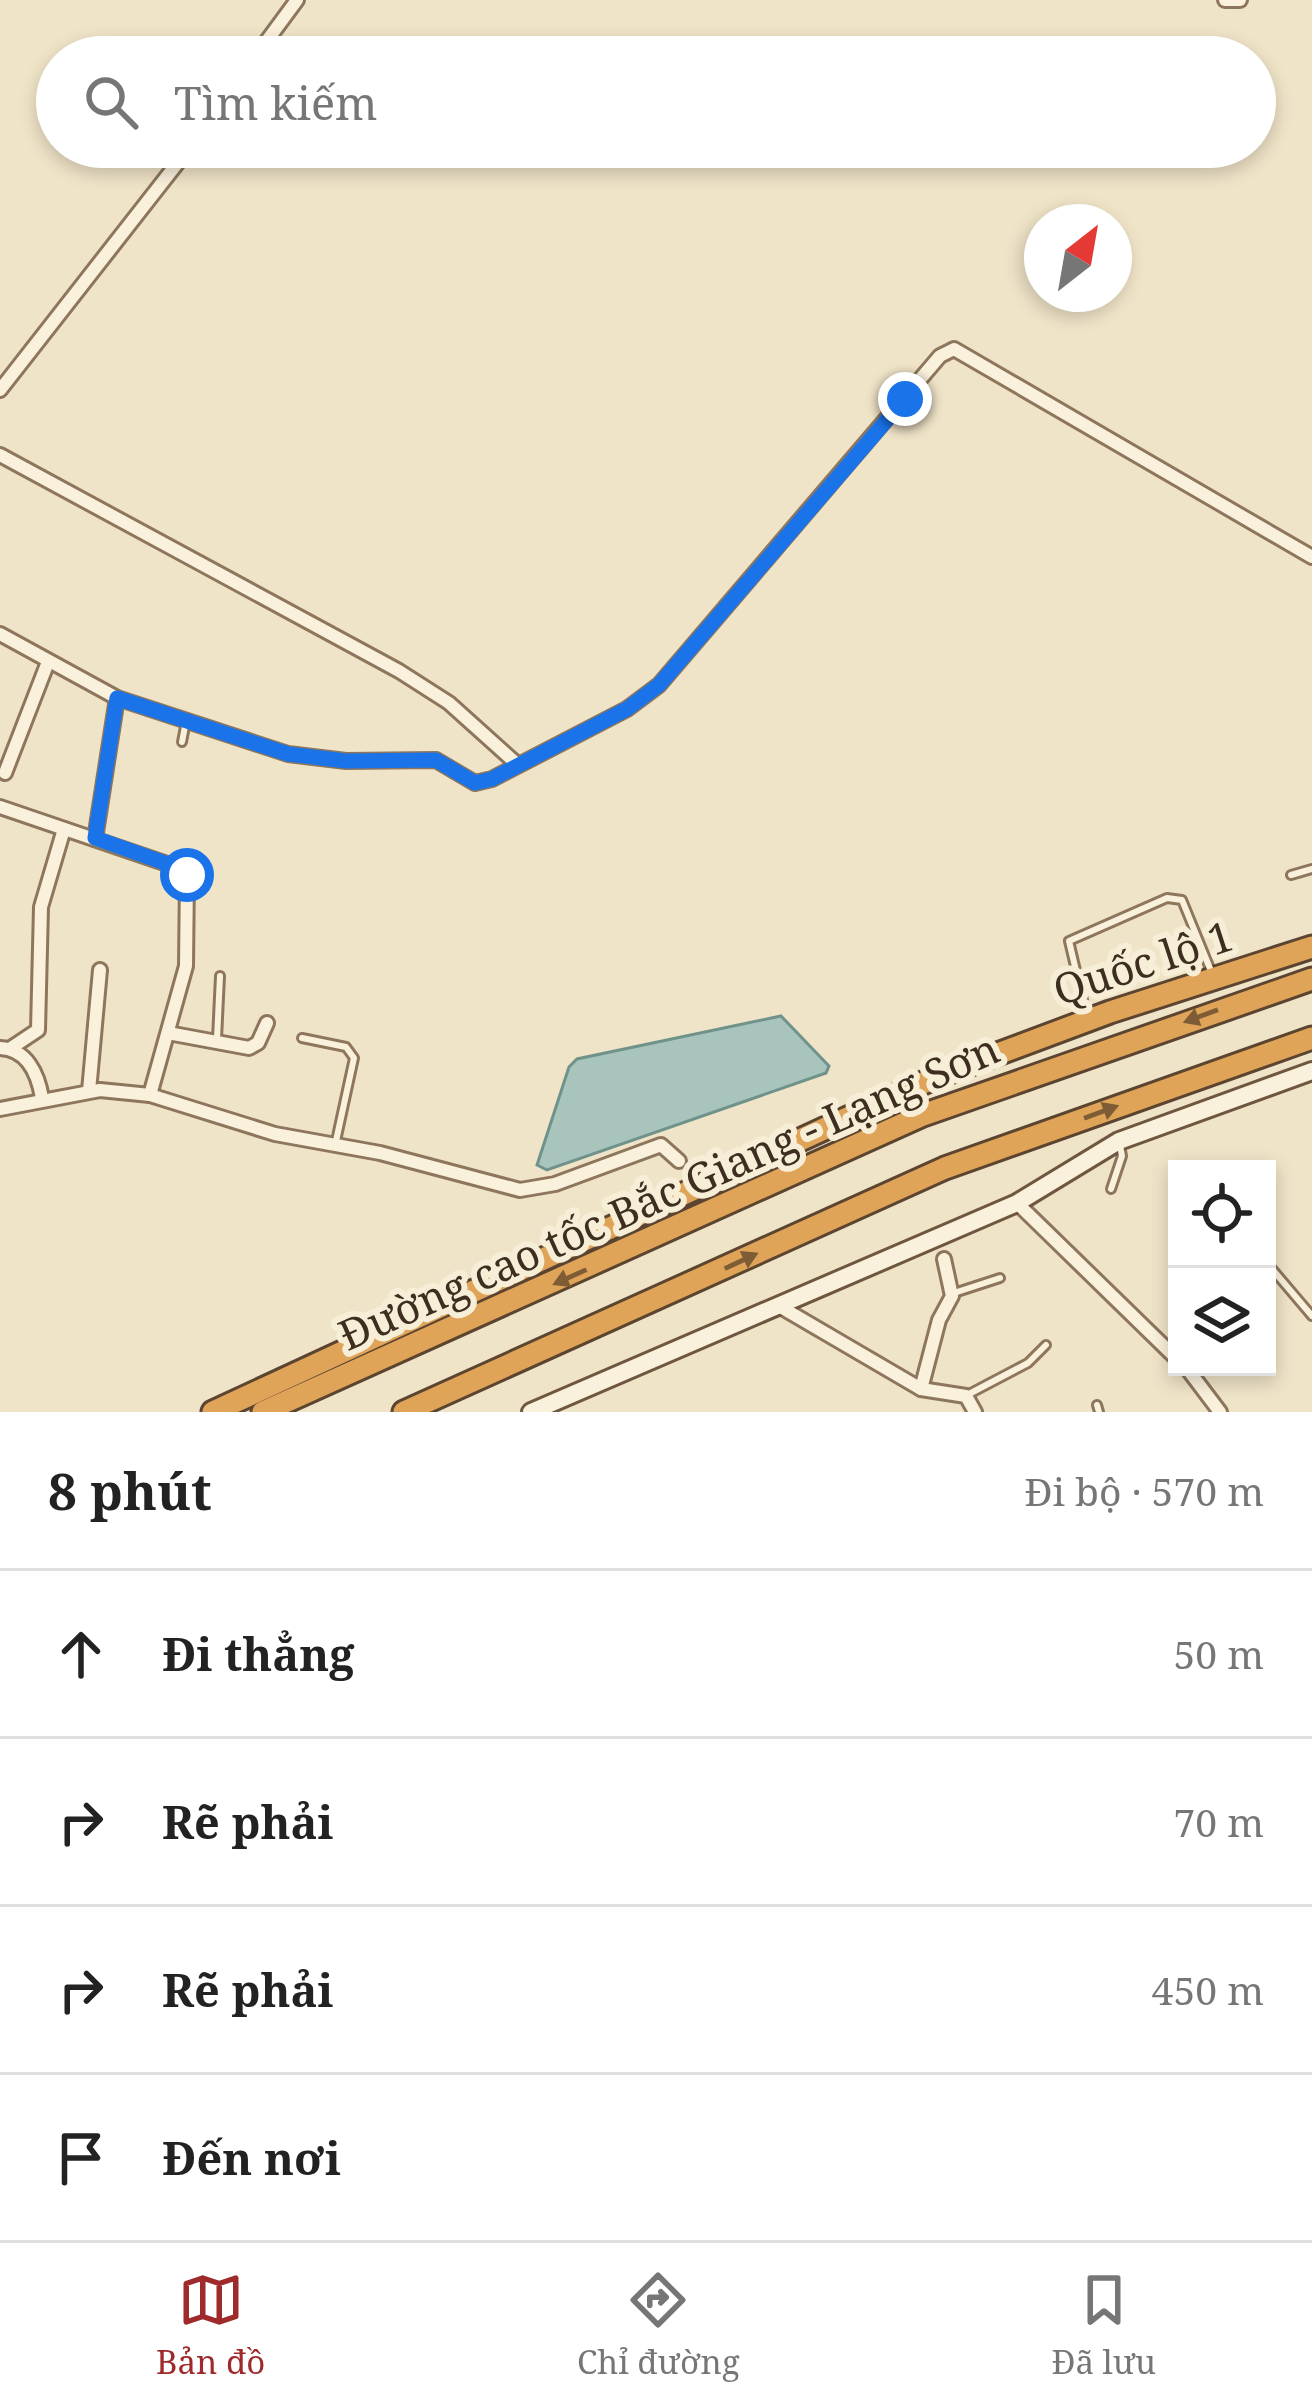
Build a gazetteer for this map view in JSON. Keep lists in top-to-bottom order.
{
  "streets": {
    "highway": ["Quốc lộ 1", "Đường cao tốc Bắc Giang - Lạng Sơn"]
  },
  "north": "top right",
  "page": {
    "search": "Tìm kiếm",
    "heading": ["8 phút", "Đi bộ · 570 m"],
    "list": [
      ["Đi thẳng", "50 m"],
      ["Rẽ phải", "70 m"],
      ["Rẽ phải", "450 m"],
      "Đến nơi"
    ],
    "nav": ["Bản đồ", "Chỉ đường", "Đã lưu"]
  }
}
